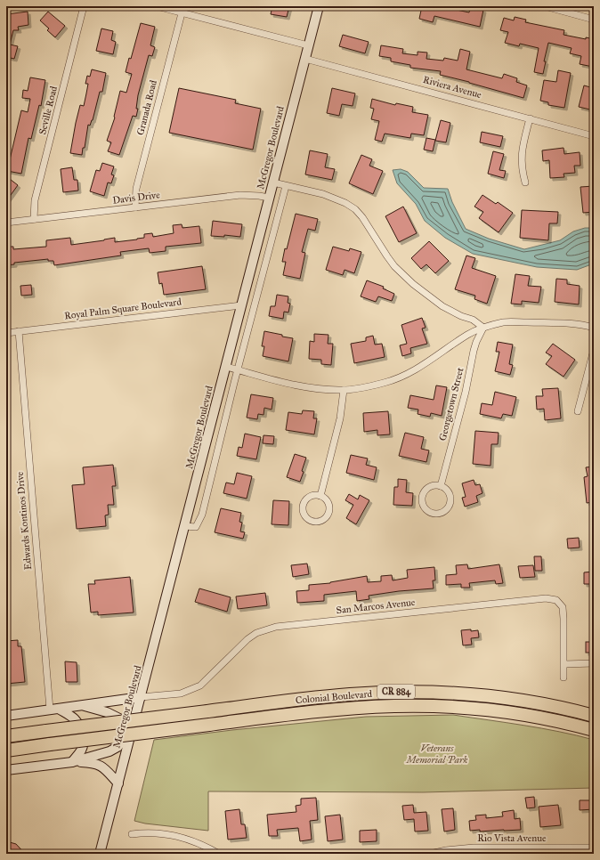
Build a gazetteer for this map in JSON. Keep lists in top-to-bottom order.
{
  "streets": {
    "highway": ["CR 884", "Colonial Boulevard"],
    "main road": ["McGregor Boulevard"],
    "street": [
      "Riviera Avenue",
      "Granada Road",
      "Seville Road",
      "Davis Drive",
      "Royal Palm Square Boulevard",
      "Georgetown Street",
      "Edwards Kontinos Drive",
      "San Marcos Avenue",
      "Rio Vista Avenue"
    ]
  },
  "crossings": [
    ["Riviera Avenue", "McGregor Boulevard"],
    ["Granada Road", "Davis Drive"],
    ["Seville Road", "Davis Drive"],
    ["McGregor Boulevard", "Davis Drive"],
    ["McGregor Boulevard", "Royal Palm Square Boulevard"],
    ["McGregor Boulevard", "San Marcos Avenue"],
    ["Royal Palm Square Boulevard", "Edwards Kontinos Drive"]
  ],
  "parks": ["Veterans Memorial Park"]
}
